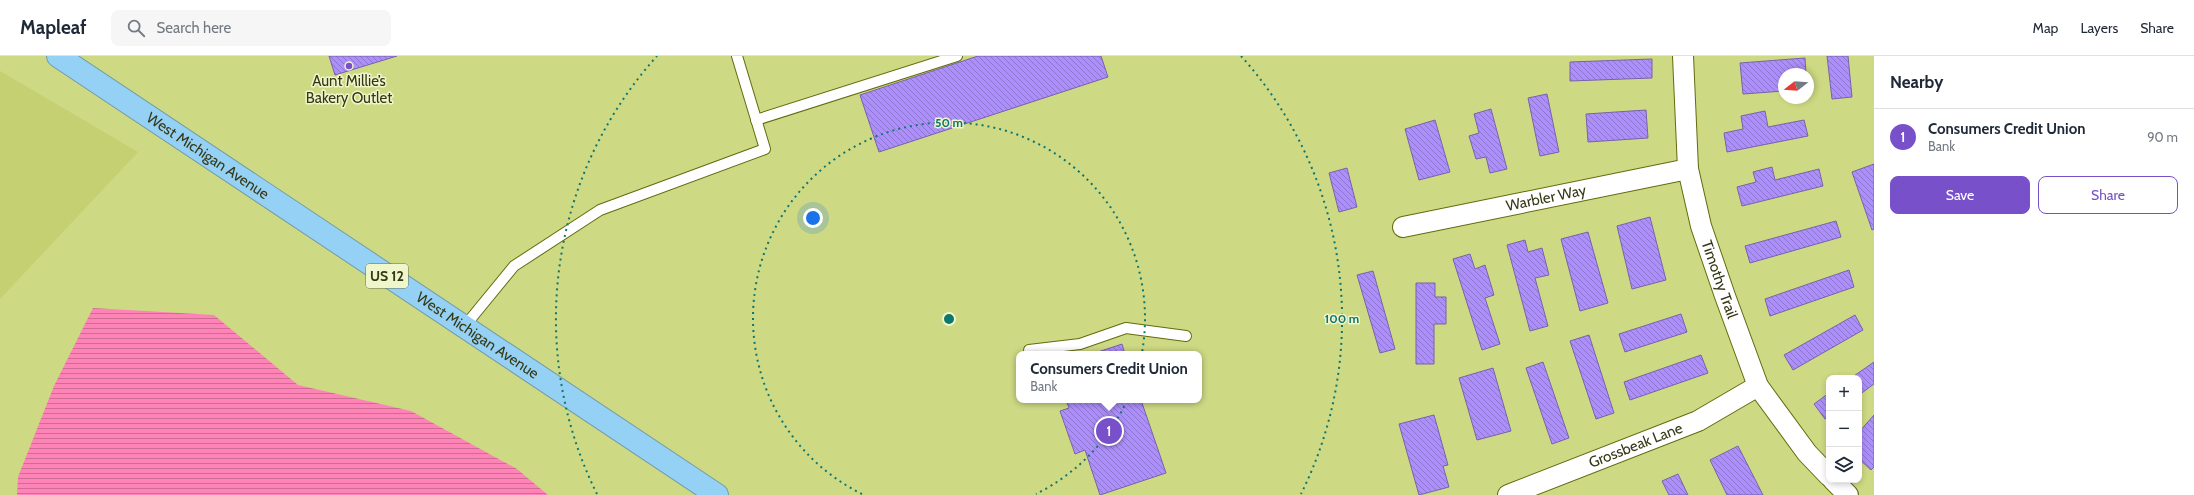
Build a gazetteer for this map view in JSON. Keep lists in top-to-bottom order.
{
  "streets": {
    "highway": ["West Michigan Avenue", "US 12"],
    "street": ["Warbler Way", "Timothy Trail", "Grossbeak Lane"]
  },
  "crossings": [
    ["Warbler Way", "Timothy Trail"],
    ["Timothy Trail", "Grossbeak Lane"]
  ],
  "places": ["Aunt Millie’s Bakery Outlet"],
  "north": "left",
  "page": {
    "header": "Mapleaf",
    "search": "Search here",
    "nav": ["Map", "Layers", "Share"],
    "heading": "Nearby",
    "list": [
      {
        "mark": "1",
        "name": "Consumers Credit Union",
        "note": "Bank",
        "value": "90 m"
      }
    ],
    "buttons": ["Save", "Share"],
    "popup": ["Consumers Credit Union", "Bank"],
    "map_buttons": ["+", "−"],
    "pins": "1"
  },
  "rings": ["50 m", "100 m"]
}
